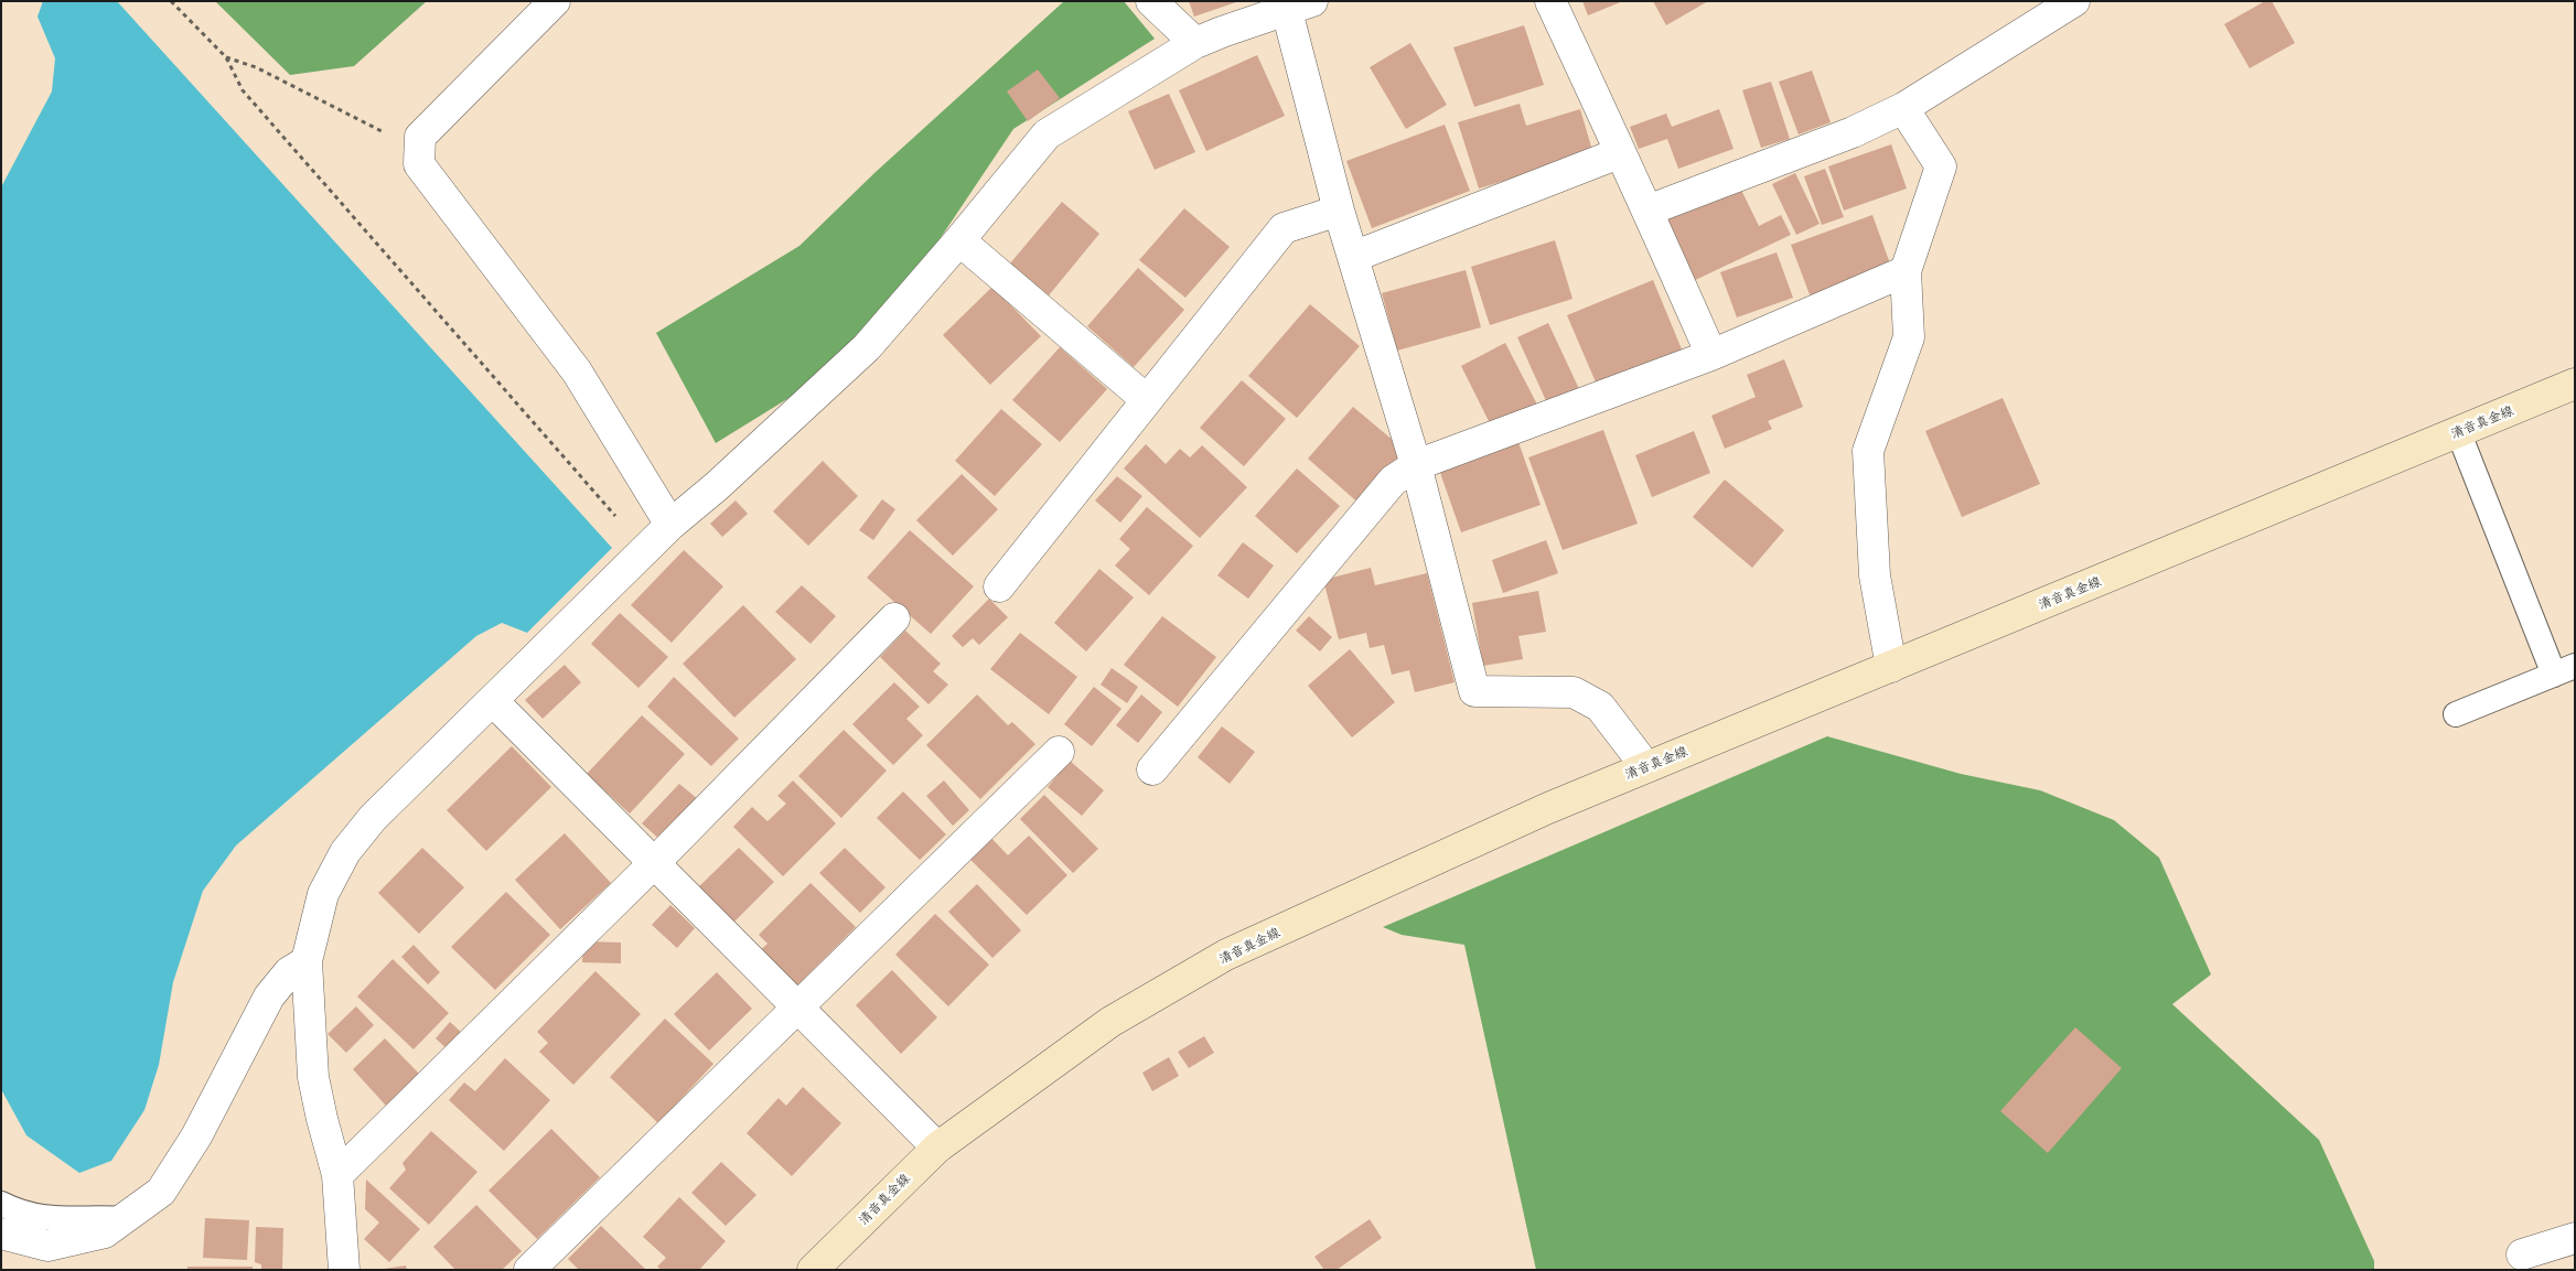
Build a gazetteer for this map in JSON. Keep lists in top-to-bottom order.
{
  "streets": {
    "main road": ["清音真金線"]
  }
}
